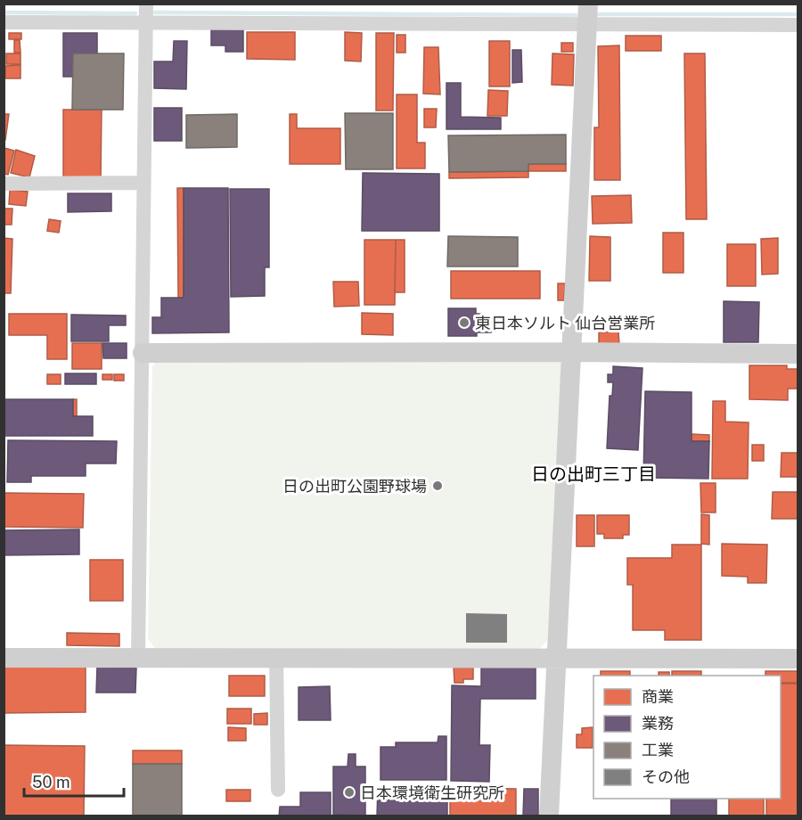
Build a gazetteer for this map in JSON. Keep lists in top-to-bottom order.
{
  "districts": ["日の出町三丁目"],
  "places": ["東日本ソルト 仙台営業所", "日の出町公園野球場", "日本環境衛生研究所"],
  "legend": [
    "商業",
    "業務",
    "工業",
    "その他"
  ],
  "scale_bar": "50 m"
}
